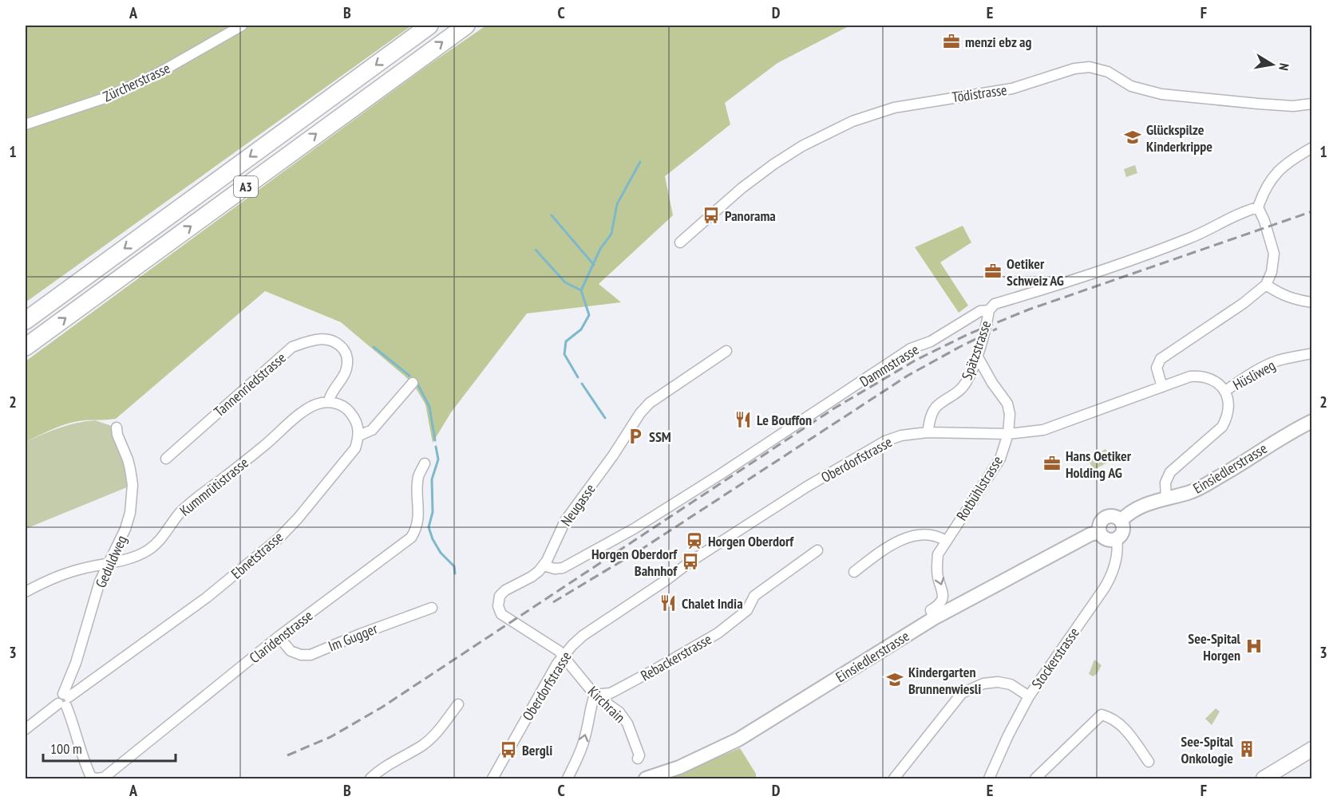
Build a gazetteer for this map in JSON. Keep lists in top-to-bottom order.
{
  "streets": {
    "highway": ["A3"],
    "main road": ["Einsiedlerstrasse"],
    "street": [
      "Zürcherstrasse",
      "Tödistrasse",
      "Spätzstrasse",
      "Dammstrasse",
      "Hüsliweg",
      "Tannenriedstrasse",
      "Oberdorfstrasse",
      "Kummrütistrasse",
      "Rotbühlstrasse",
      "Neugasse",
      "Ebnetstrasse",
      "Geduldweg",
      "Claridenstrasse",
      "Im Gugger",
      "Rebackerstrasse",
      "Stockerstrasse",
      "Kirchrain"
    ]
  },
  "crossings": [
    ["Spätzstrasse", "Dammstrasse"],
    ["Spätzstrasse", "Oberdorfstrasse"],
    ["Spätzstrasse", "Rotbühlstrasse"],
    ["Dammstrasse", "Neugasse"],
    ["Hüsliweg", "Oberdorfstrasse"],
    ["Tannenriedstrasse", "Kummrütistrasse"],
    ["Oberdorfstrasse", "Rotbühlstrasse"],
    ["Oberdorfstrasse", "Neugasse"],
    ["Oberdorfstrasse", "Kirchrain"],
    ["Einsiedlerstrasse", "Rotbühlstrasse"],
    ["Einsiedlerstrasse", "Stockerstrasse"],
    ["Kummrütistrasse", "Geduldweg"],
    ["Neugasse", "Kirchrain"],
    ["Ebnetstrasse", "Geduldweg"],
    ["Ebnetstrasse", "Claridenstrasse"],
    ["Geduldweg", "Claridenstrasse"],
    ["Claridenstrasse", "Im Gugger"],
    ["Rebackerstrasse", "Kirchrain"]
  ],
  "places": {
    "office": ["menzi ebz ag", "Oetiker Schweiz AG", "Hans Oetiker Holding AG"],
    "school or university": ["Glückspilze Kinderkrippe", "Kindergarten Brunnenwiesli"],
    "bus stop": ["Panorama", "Horgen Oberdorf Bahnhof", "Bergli"],
    "restaurant": ["Le Bouffon", "Chalet India"],
    "parking": ["SSM"],
    "station": ["Horgen Oberdorf"],
    "hospital": ["See-Spital Horgen"],
    "building": ["See-Spital Onkologie"]
  },
  "scale_bar": "100 m",
  "north": "right",
  "grid": {
    "columns": [
      "A",
      "B",
      "C",
      "D",
      "E",
      "F"
    ],
    "rows": ["1", "2", "3"]
  }
}
